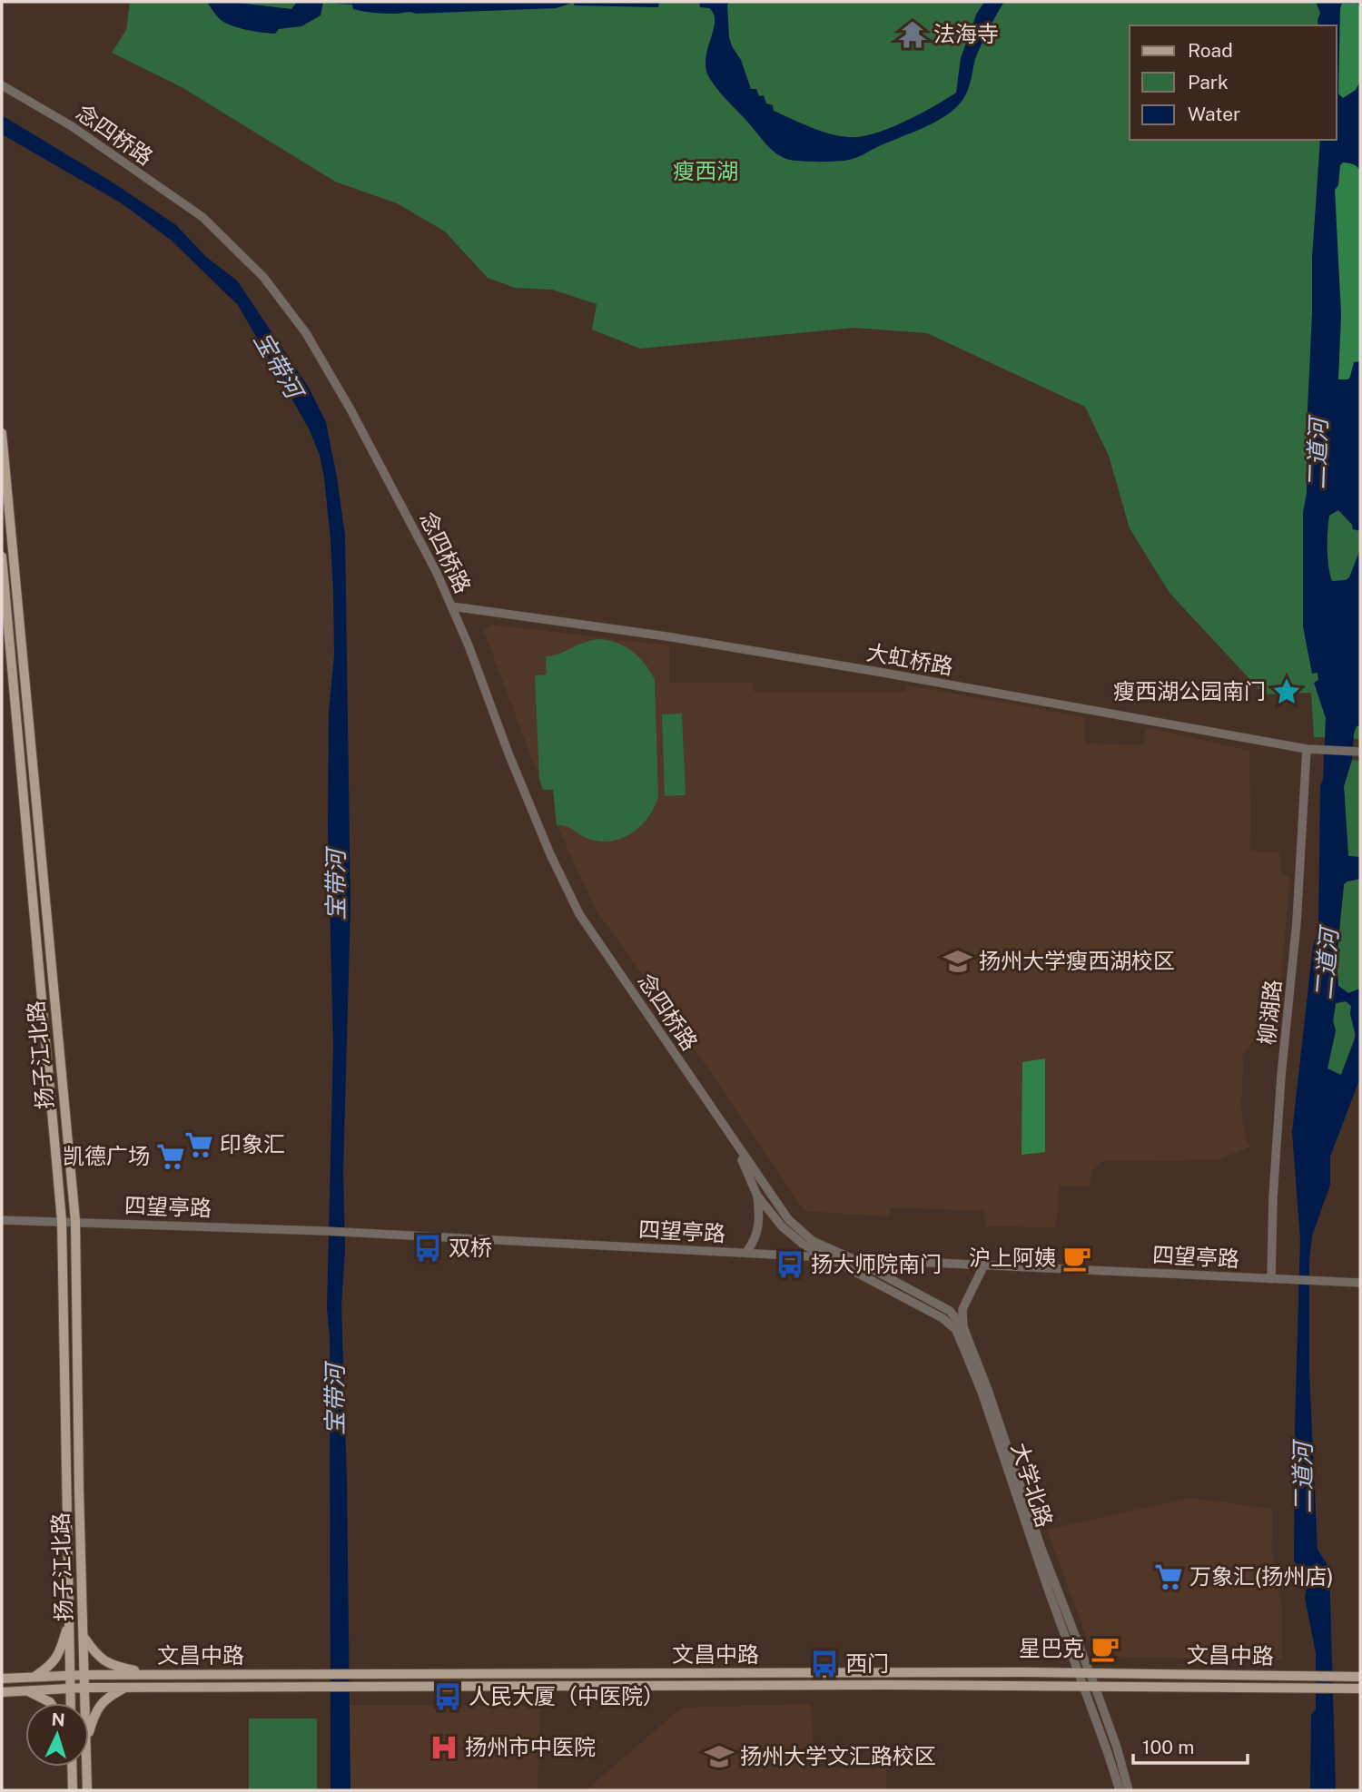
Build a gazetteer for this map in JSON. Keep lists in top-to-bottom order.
{
  "streets": {
    "main road": ["扬子江北路", "文昌中路"],
    "street": [
      "念四桥路",
      "大虹桥路",
      "柳湖路",
      "四望亭路",
      "大学北路"
    ]
  },
  "crossings": [
    ["念四桥路", "大虹桥路"],
    ["念四桥路", "四望亭路"],
    ["念四桥路", "大学北路"],
    ["大虹桥路", "柳湖路"],
    ["柳湖路", "四望亭路"],
    ["扬子江北路", "四望亭路"],
    ["扬子江北路", "文昌中路"],
    ["四望亭路", "大学北路"],
    ["大学北路", "文昌中路"]
  ],
  "water": ["宝带河", "二道河"],
  "parks": ["瘦西湖"],
  "places": {
    "temple": ["法海寺"],
    "place": ["瘦西湖公园南门"],
    "school or university": ["扬州大学瘦西湖校区", "扬州大学文汇路校区"],
    "supermarket": ["印象汇", "凯德广场", "万象汇(扬州店)"],
    "bus stop": [
      "双桥",
      "扬大师院南门",
      "西门",
      "人民大厦（中医院）"
    ],
    "cafe": ["沪上阿姨", "星巴克"],
    "hospital": ["扬州市中医院"]
  },
  "legend": ["Road", "Park", "Water"],
  "scale_bar": "100 m",
  "north": "top"
}
